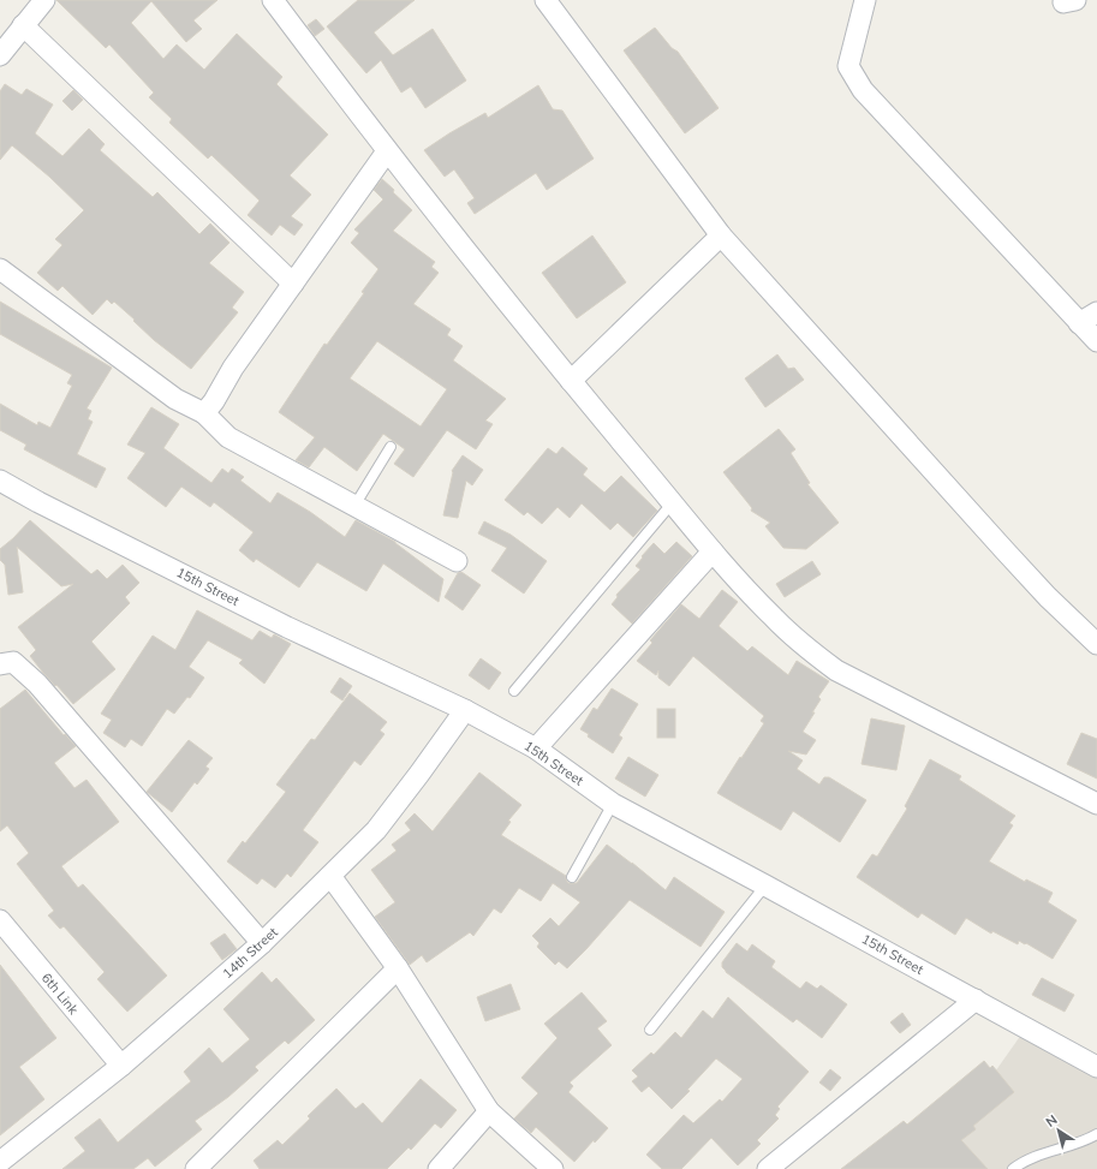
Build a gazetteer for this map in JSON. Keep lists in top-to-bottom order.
{
  "streets": {
    "street": ["15th Street", "14th Street", "6th Link"]
  },
  "crossings": [
    ["15th Street", "14th Street"],
    ["14th Street", "6th Link"]
  ],
  "north": "top left"
}
